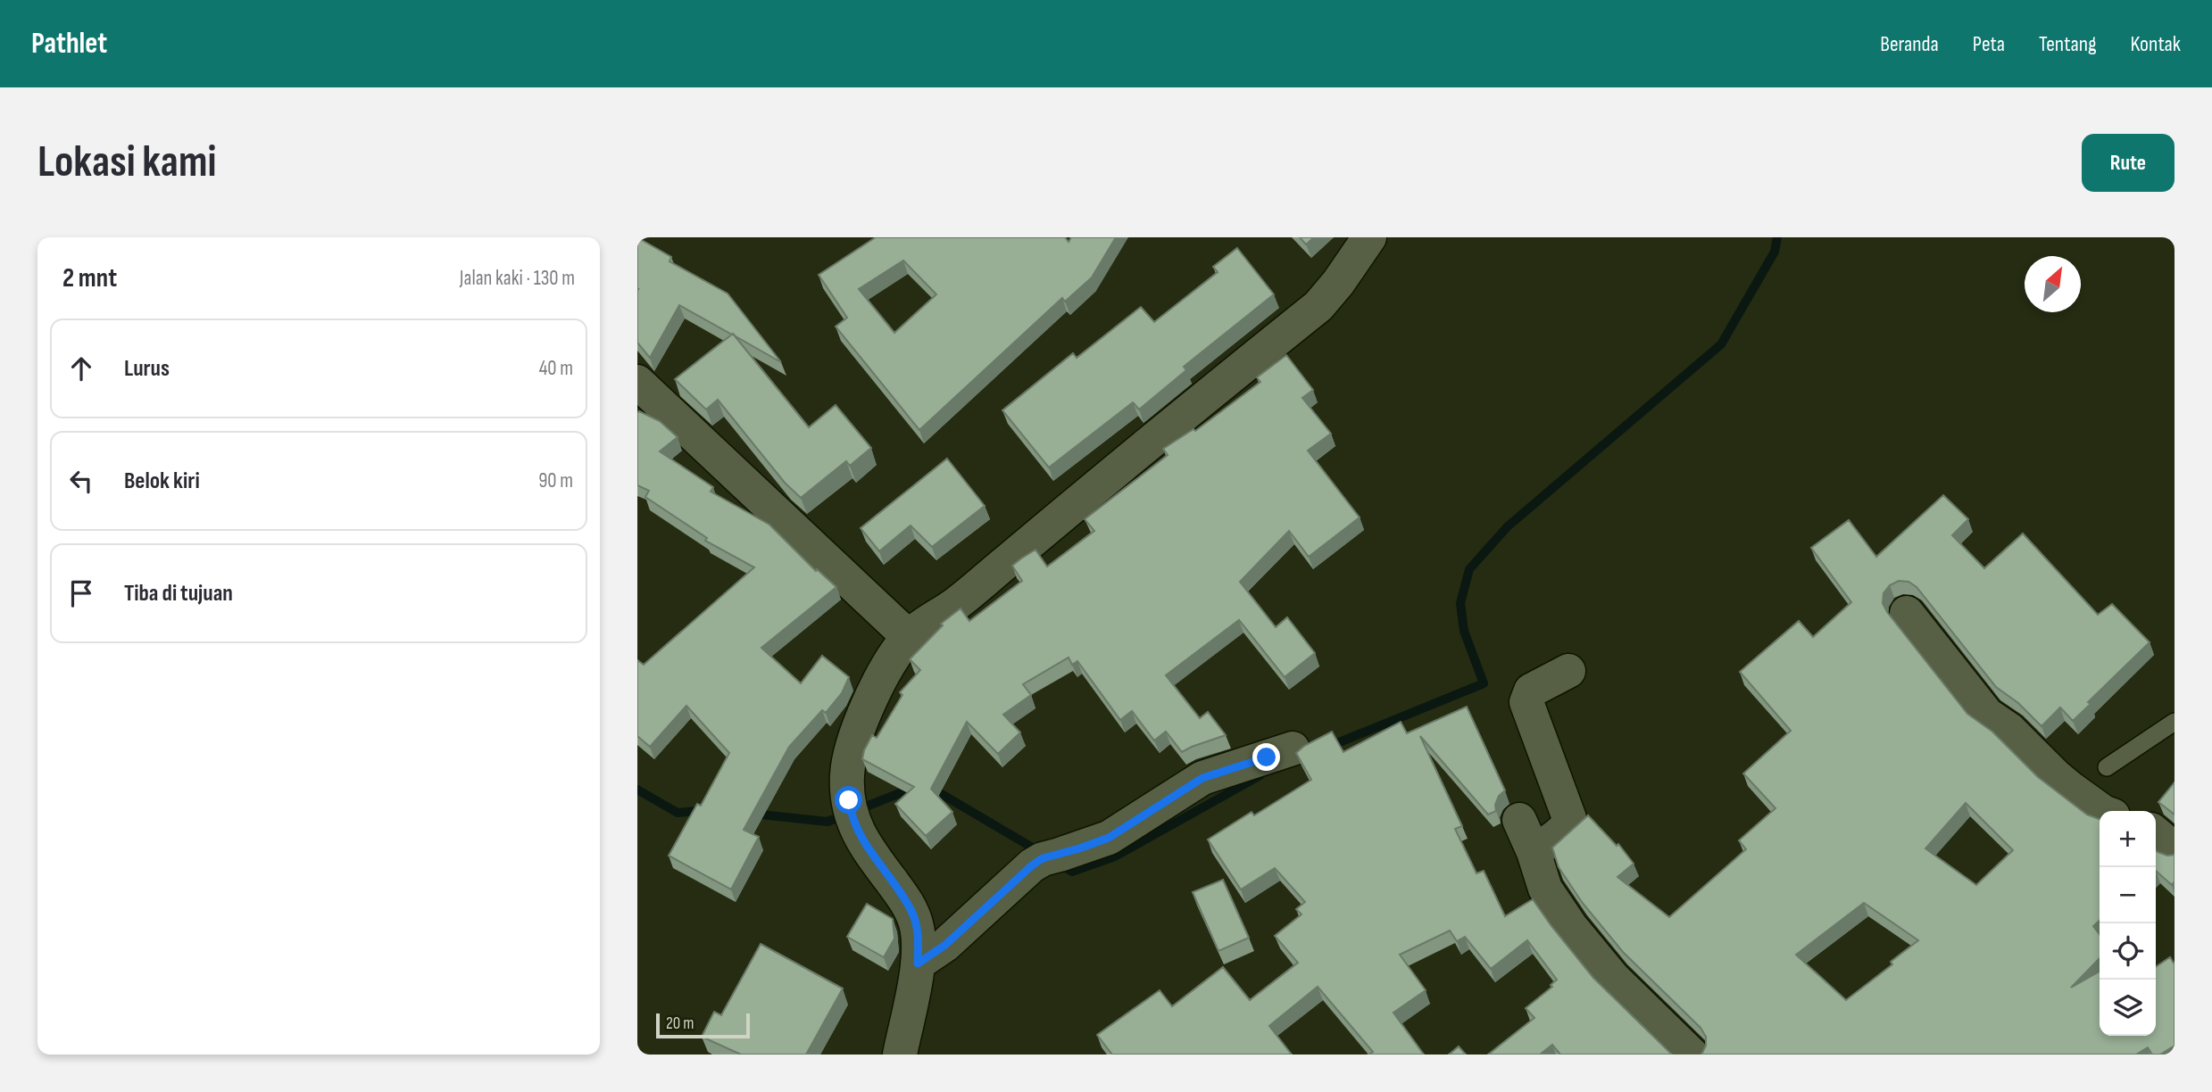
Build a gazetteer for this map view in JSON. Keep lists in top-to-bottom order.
{
  "scale_bar": "20 m",
  "north": "top right",
  "page": {
    "header": "Pathlet",
    "nav": [
      "Beranda",
      "Peta",
      "Tentang",
      "Kontak"
    ],
    "buttons": "Rute",
    "title": "Lokasi kami",
    "heading": ["2 mnt", "Jalan kaki · 130 m"],
    "list": [
      ["Lurus", "40 m"],
      ["Belok kiri", "90 m"],
      "Tiba di tujuan"
    ],
    "map_buttons": ["+", "−"],
    "scale": "20 m"
  }
}
